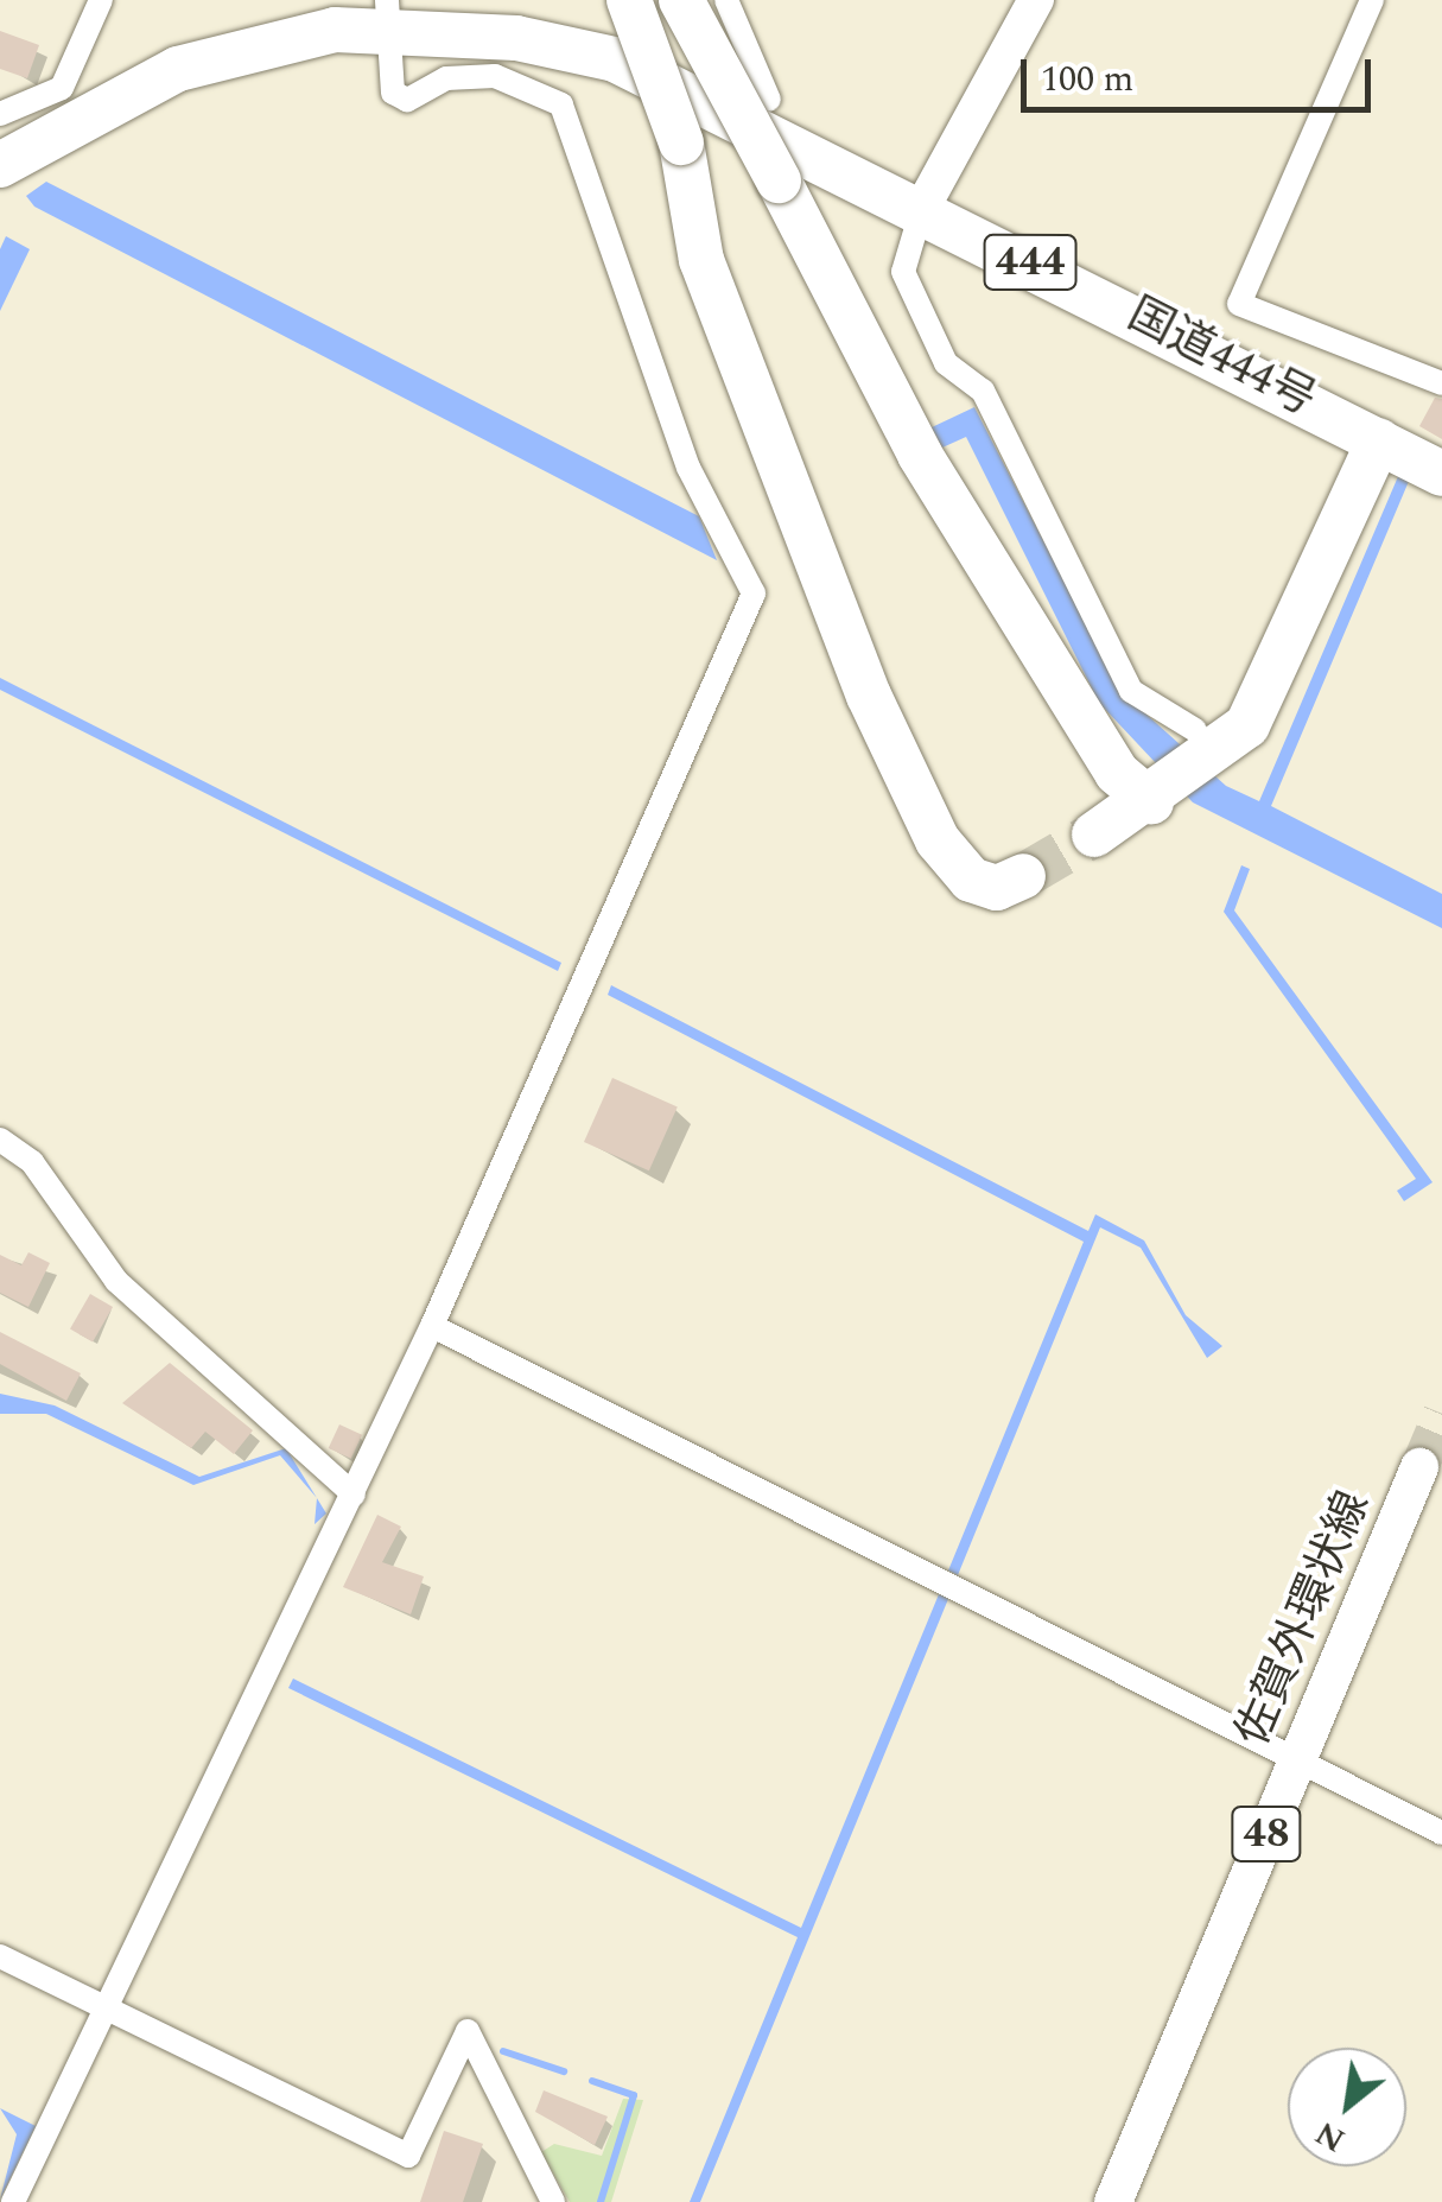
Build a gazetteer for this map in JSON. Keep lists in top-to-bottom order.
{
  "streets": {
    "highway": ["444", "国道444号"],
    "main road": ["佐賀外環状線", "48"]
  },
  "crossings": [
    ["444", "国道444号"]
  ],
  "scale_bar": "100 m",
  "north": "bottom left"
}
